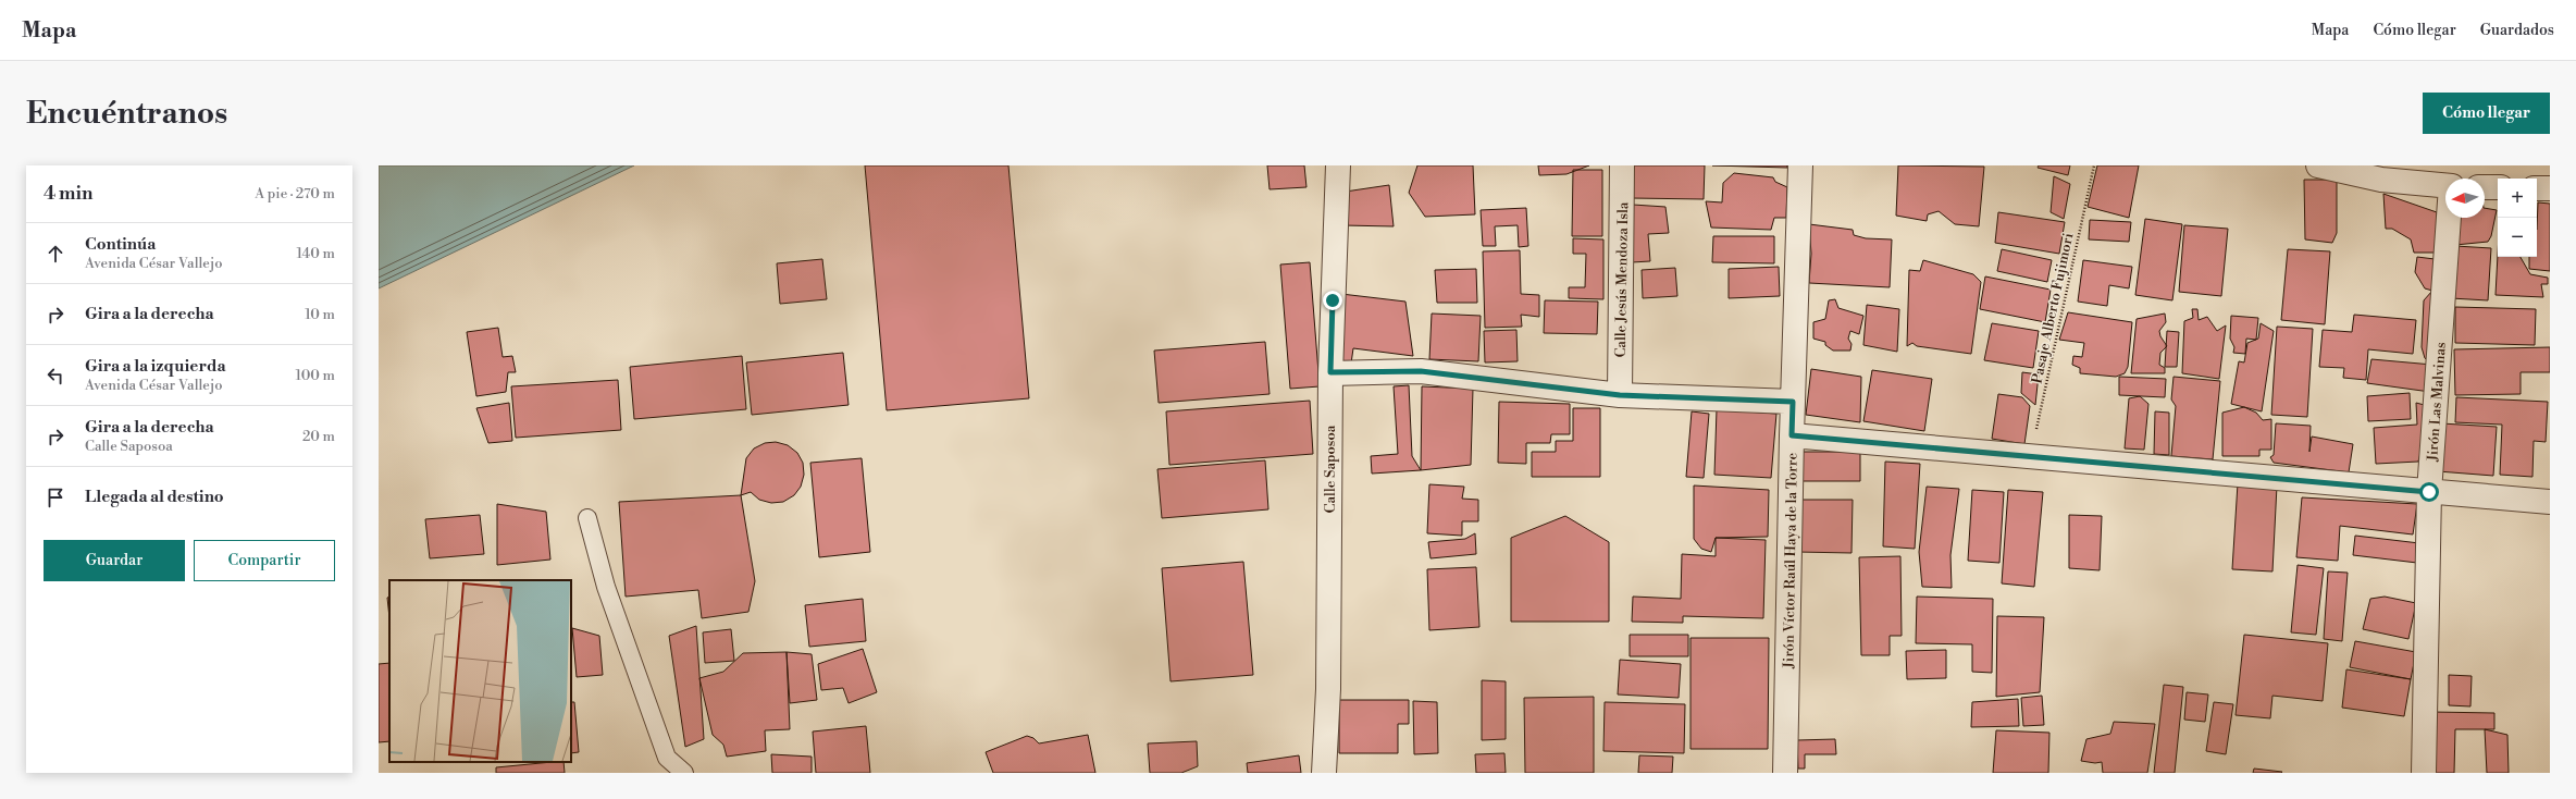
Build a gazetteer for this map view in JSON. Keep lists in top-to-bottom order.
{
  "streets": {
    "street": [
      "Calle Jesús Mendoza Isla",
      "Jirón Las Malvinas",
      "Calle Saposoa",
      "Jirón Víctor Raúl Haya de la Torre"
    ],
    "path": ["Pasaje Alberto Fujimori"]
  },
  "north": "left",
  "page": {
    "header": "Mapa",
    "nav": ["Mapa", "Cómo llegar", "Guardados"],
    "buttons": [
      "Cómo llegar",
      ["Guardar", "Compartir"]
    ],
    "title": "Encuéntranos",
    "heading": ["4 min", "A pie · 270 m"],
    "map_buttons": ["+", "−"],
    "list": [
      ["Continúa", "Avenida César Vallejo", "140 m"],
      ["Gira a la derecha", "10 m"],
      ["Gira a la izquierda", "Avenida César Vallejo", "100 m"],
      ["Gira a la derecha", "Calle Saposoa", "20 m"],
      "Llegada al destino"
    ]
  }
}
